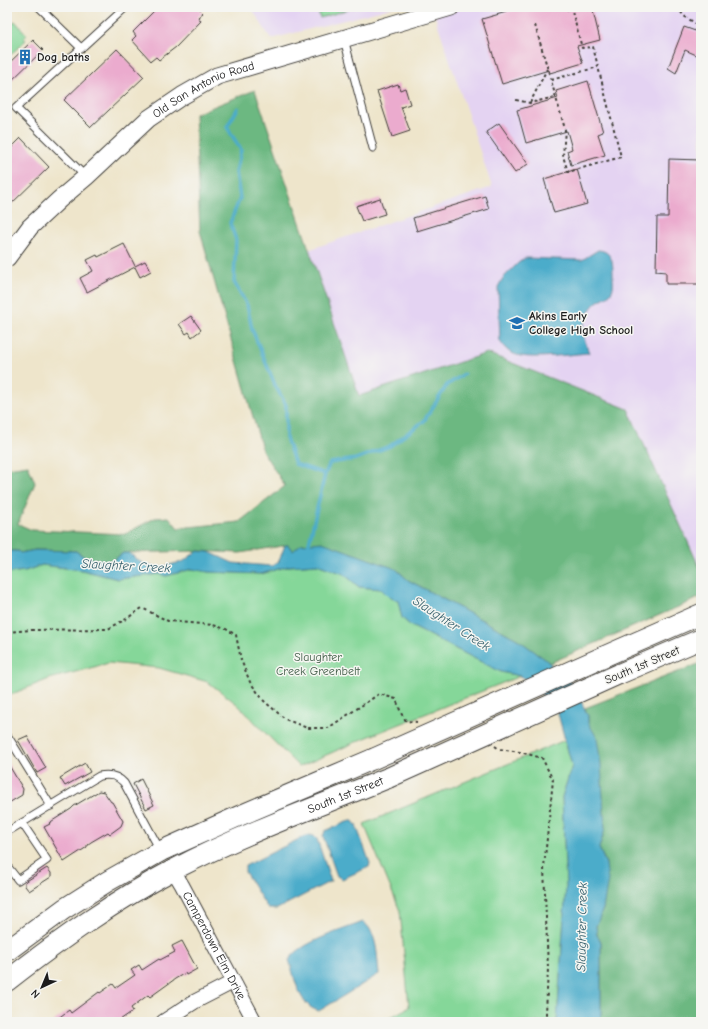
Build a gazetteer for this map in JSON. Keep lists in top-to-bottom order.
{
  "streets": {
    "main road": ["South 1st Street"],
    "street": ["Old San Antonio Road", "Camperdown Elm Drive"]
  },
  "crossings": [
    ["South 1st Street", "Camperdown Elm Drive"]
  ],
  "water": ["Slaughter Creek"],
  "parks": ["Slaughter Creek Greenbelt"],
  "places": {
    "building": ["Dog baths"],
    "school or university": ["Akins Early College High School"]
  },
  "north": "bottom left"
}
